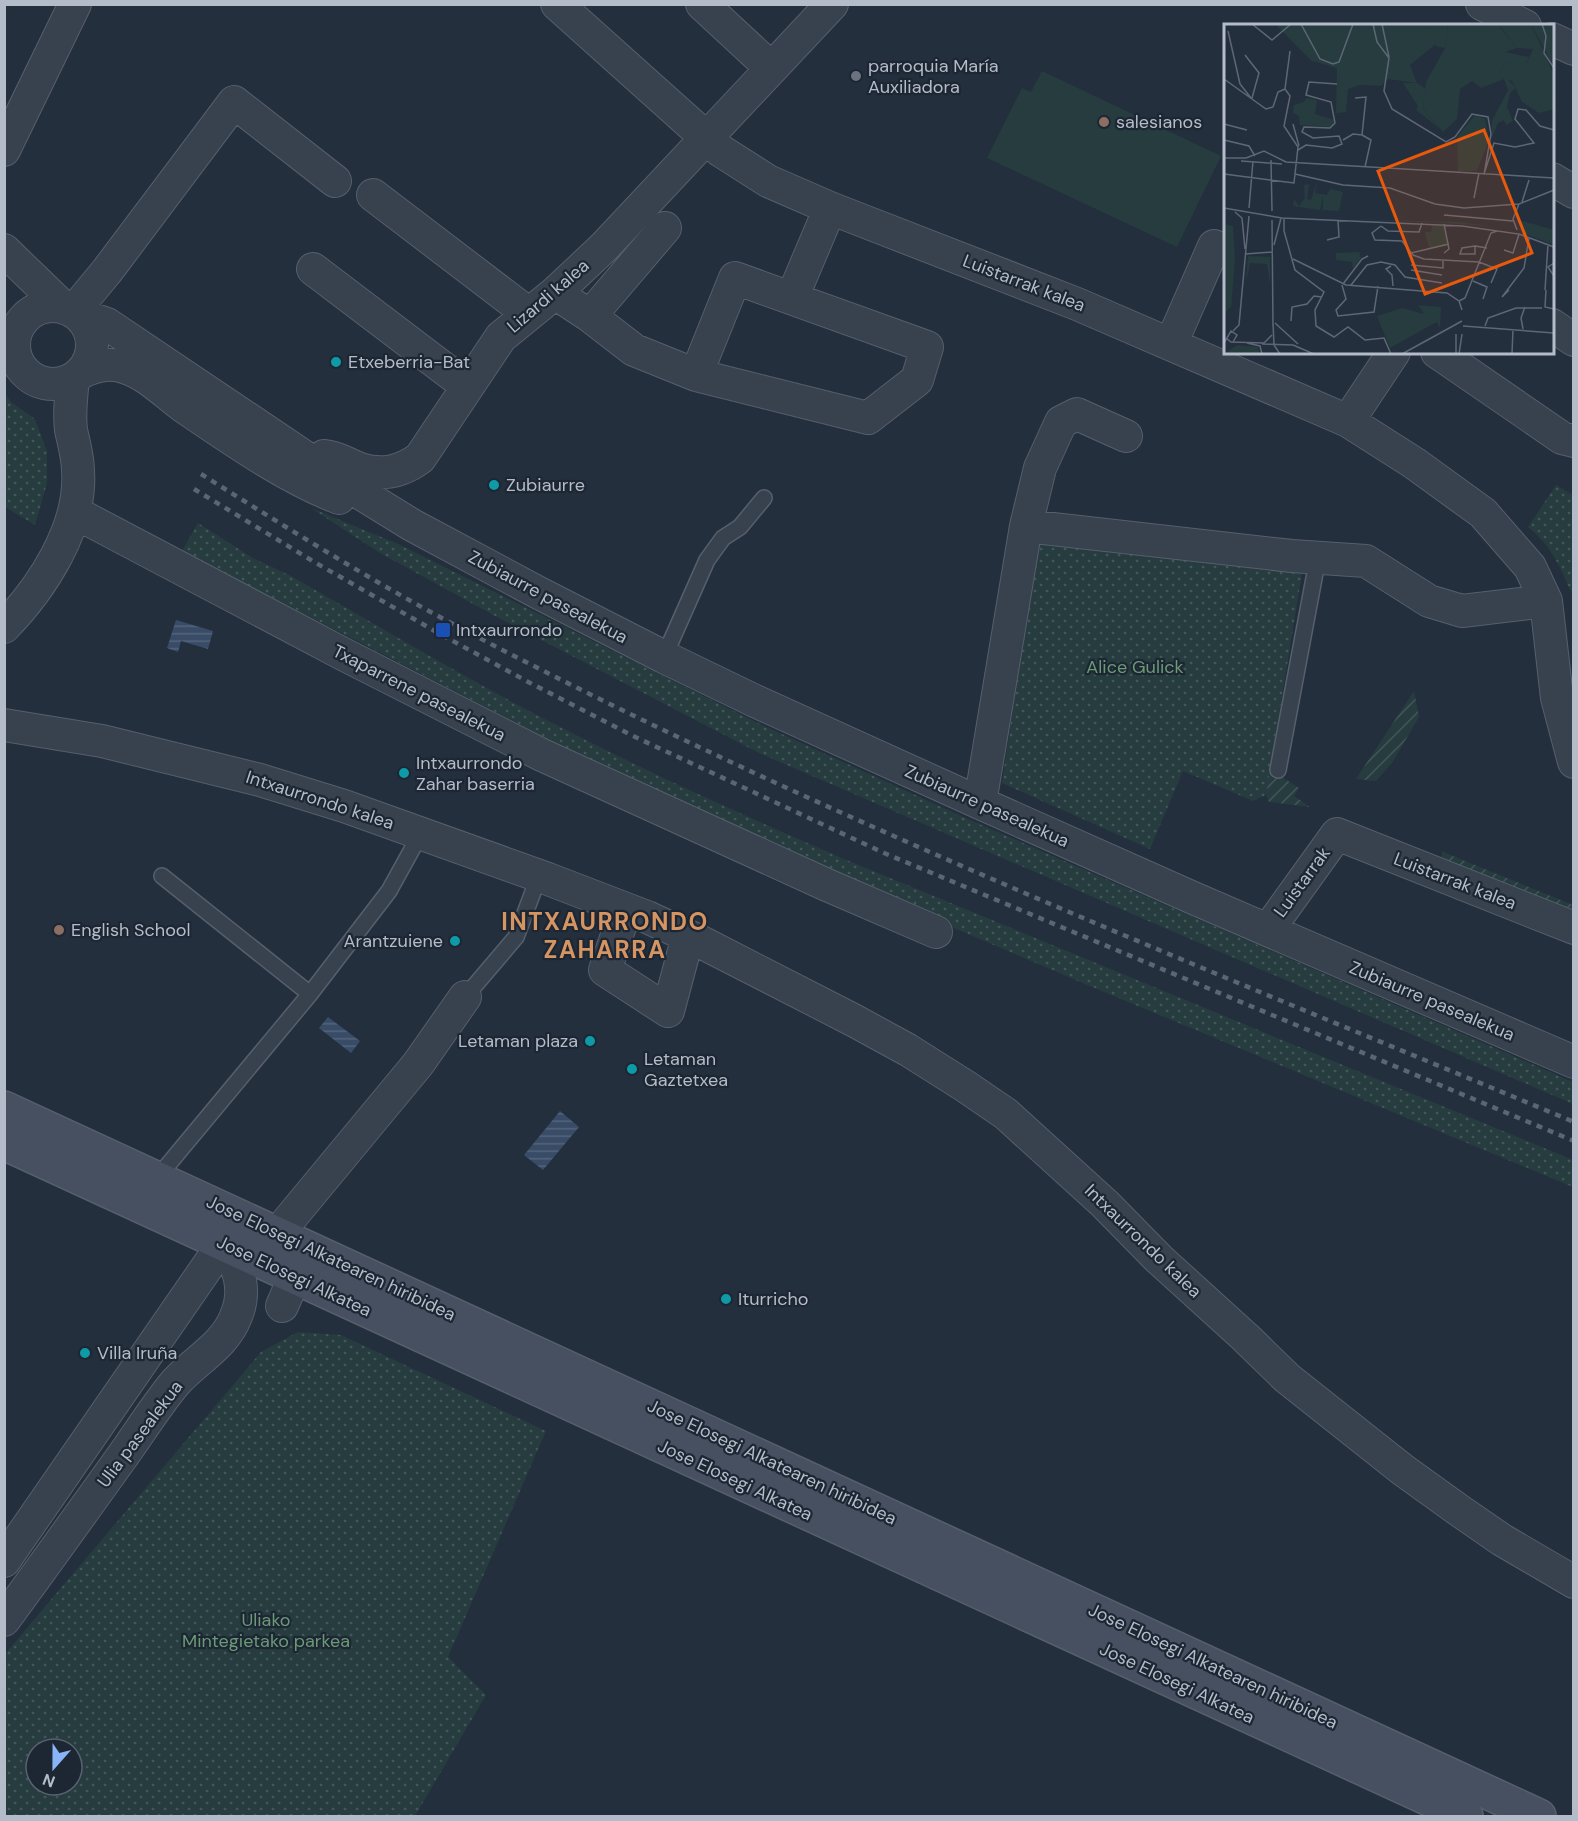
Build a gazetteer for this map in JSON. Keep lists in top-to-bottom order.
{
  "streets": {
    "main road": ["Jose Elosegi Alkatearen hiribidea", "Jose Elosegi Alkatea"],
    "street": [
      "Luistarrak kalea",
      "Lizardi kalea",
      "Zubiaurre pasealekua",
      "Txaparrene pasealekua",
      "Intxaurrondo kalea",
      "Luistarrak",
      "Ulia pasealekua"
    ]
  },
  "crossings": [
    ["Luistarrak kalea", "Lizardi kalea"],
    ["Luistarrak kalea", "Luistarrak"],
    ["Lizardi kalea", "Zubiaurre pasealekua"],
    ["Zubiaurre pasealekua", "Luistarrak"],
    ["Jose Elosegi Alkatea", "Ulia pasealekua"]
  ],
  "districts": ["INTXAURRONDO ZAHARRA"],
  "parks": ["Alice Gulick", "Uliako Mintegietako parkea"],
  "places": {
    "other": [
      "parroquia María Auxiliadora",
      "salesianos",
      "Etxeberria-Bat",
      "Zubiaurre",
      "Intxaurrondo Zahar baserria",
      "English School",
      "Arantzuiene",
      "Letaman plaza",
      "Letaman Gaztetxea",
      "Iturricho",
      "Villa Iruña"
    ],
    "transit": ["Intxaurrondo"]
  },
  "north": "bottom"
}
